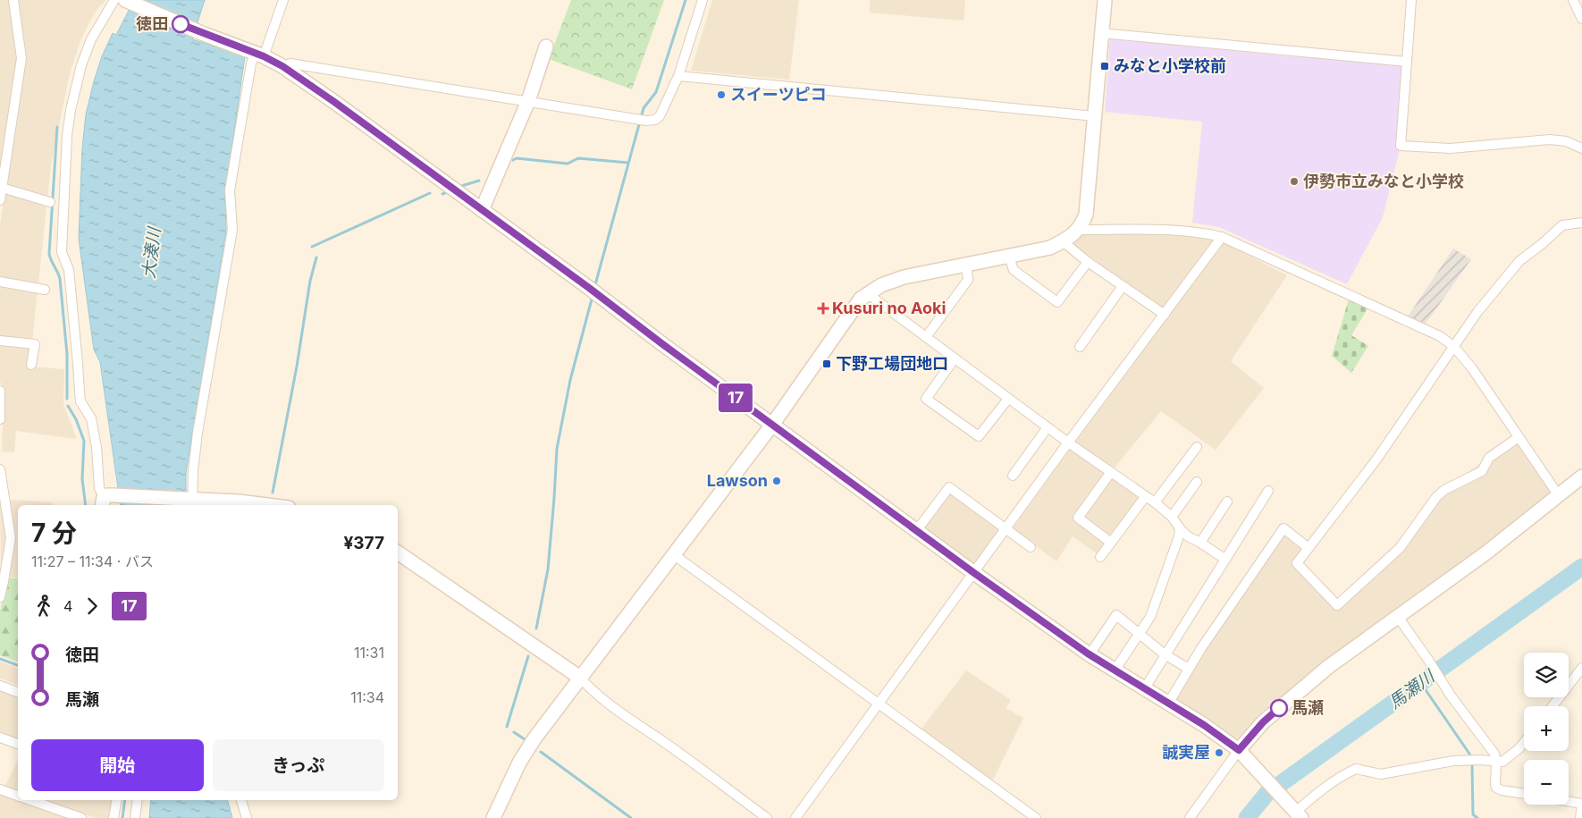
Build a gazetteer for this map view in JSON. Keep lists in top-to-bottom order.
{
  "water": ["大湊川", "馬瀬川"],
  "places": {
    "other": [
      "徳田",
      "スイーツピコ",
      "伊勢市立みなと小学校",
      "Lawson",
      "馬瀬",
      "誠実屋"
    ],
    "transit": ["みなと小学校前", "下野工場団地口"],
    "health": ["Kusuri no Aoki"]
  },
  "lines": ["bus line 17"],
  "page": {
    "on_map": "17",
    "heading": ["7 分", "11:27 – 11:34 · バス", "¥377"],
    "legs": ["4", "17"],
    "list": [
      {
        "name": "徳田",
        "value": "11:31"
      },
      {
        "name": "馬瀬",
        "value": "11:34"
      }
    ],
    "map_buttons": ["+", "−"],
    "buttons": ["開始", "きっぷ"]
  }
}
